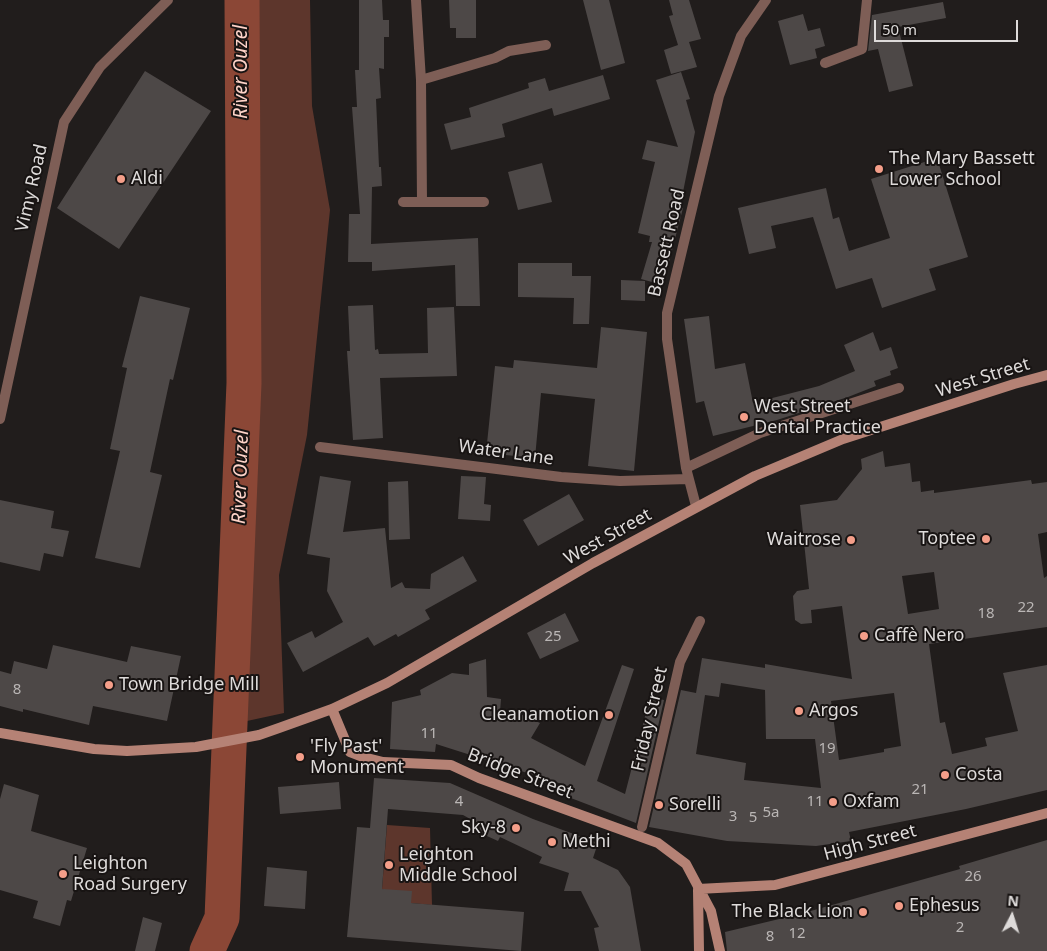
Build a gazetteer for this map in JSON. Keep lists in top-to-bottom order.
{
  "streets": {
    "street": [
      "Vimy Road",
      "Bassett Road",
      "West Street",
      "Water Lane",
      "Friday Street",
      "Bridge Street",
      "High Street"
    ]
  },
  "crossings": [
    ["Bassett Road", "West Street"],
    ["Bassett Road", "Water Lane"],
    ["West Street", "Bridge Street"],
    ["Bridge Street", "High Street"]
  ],
  "water": ["River Ouzel"],
  "places": [
    "The Mary Bassett Lower School",
    "Aldi",
    "West Street Dental Practice",
    "Toptee",
    "Waitrose",
    "Caffè Nero",
    "Town Bridge Mill",
    "Argos",
    "Cleanamotion",
    "'Fly Past' Monument",
    "Costa",
    "Oxfam",
    "Sorelli",
    "Sky-8",
    "Methi",
    "Leighton Middle School",
    "Leighton Road Surgery",
    "Ephesus",
    "The Black Lion"
  ],
  "house_numbers": [
    "22",
    "18",
    "25",
    "8",
    "11",
    "19",
    "21",
    "4",
    "11",
    "5a",
    "3",
    "5",
    "26",
    "2",
    "12",
    "8"
  ],
  "scale_bar": "50 m",
  "north": "top"
}
